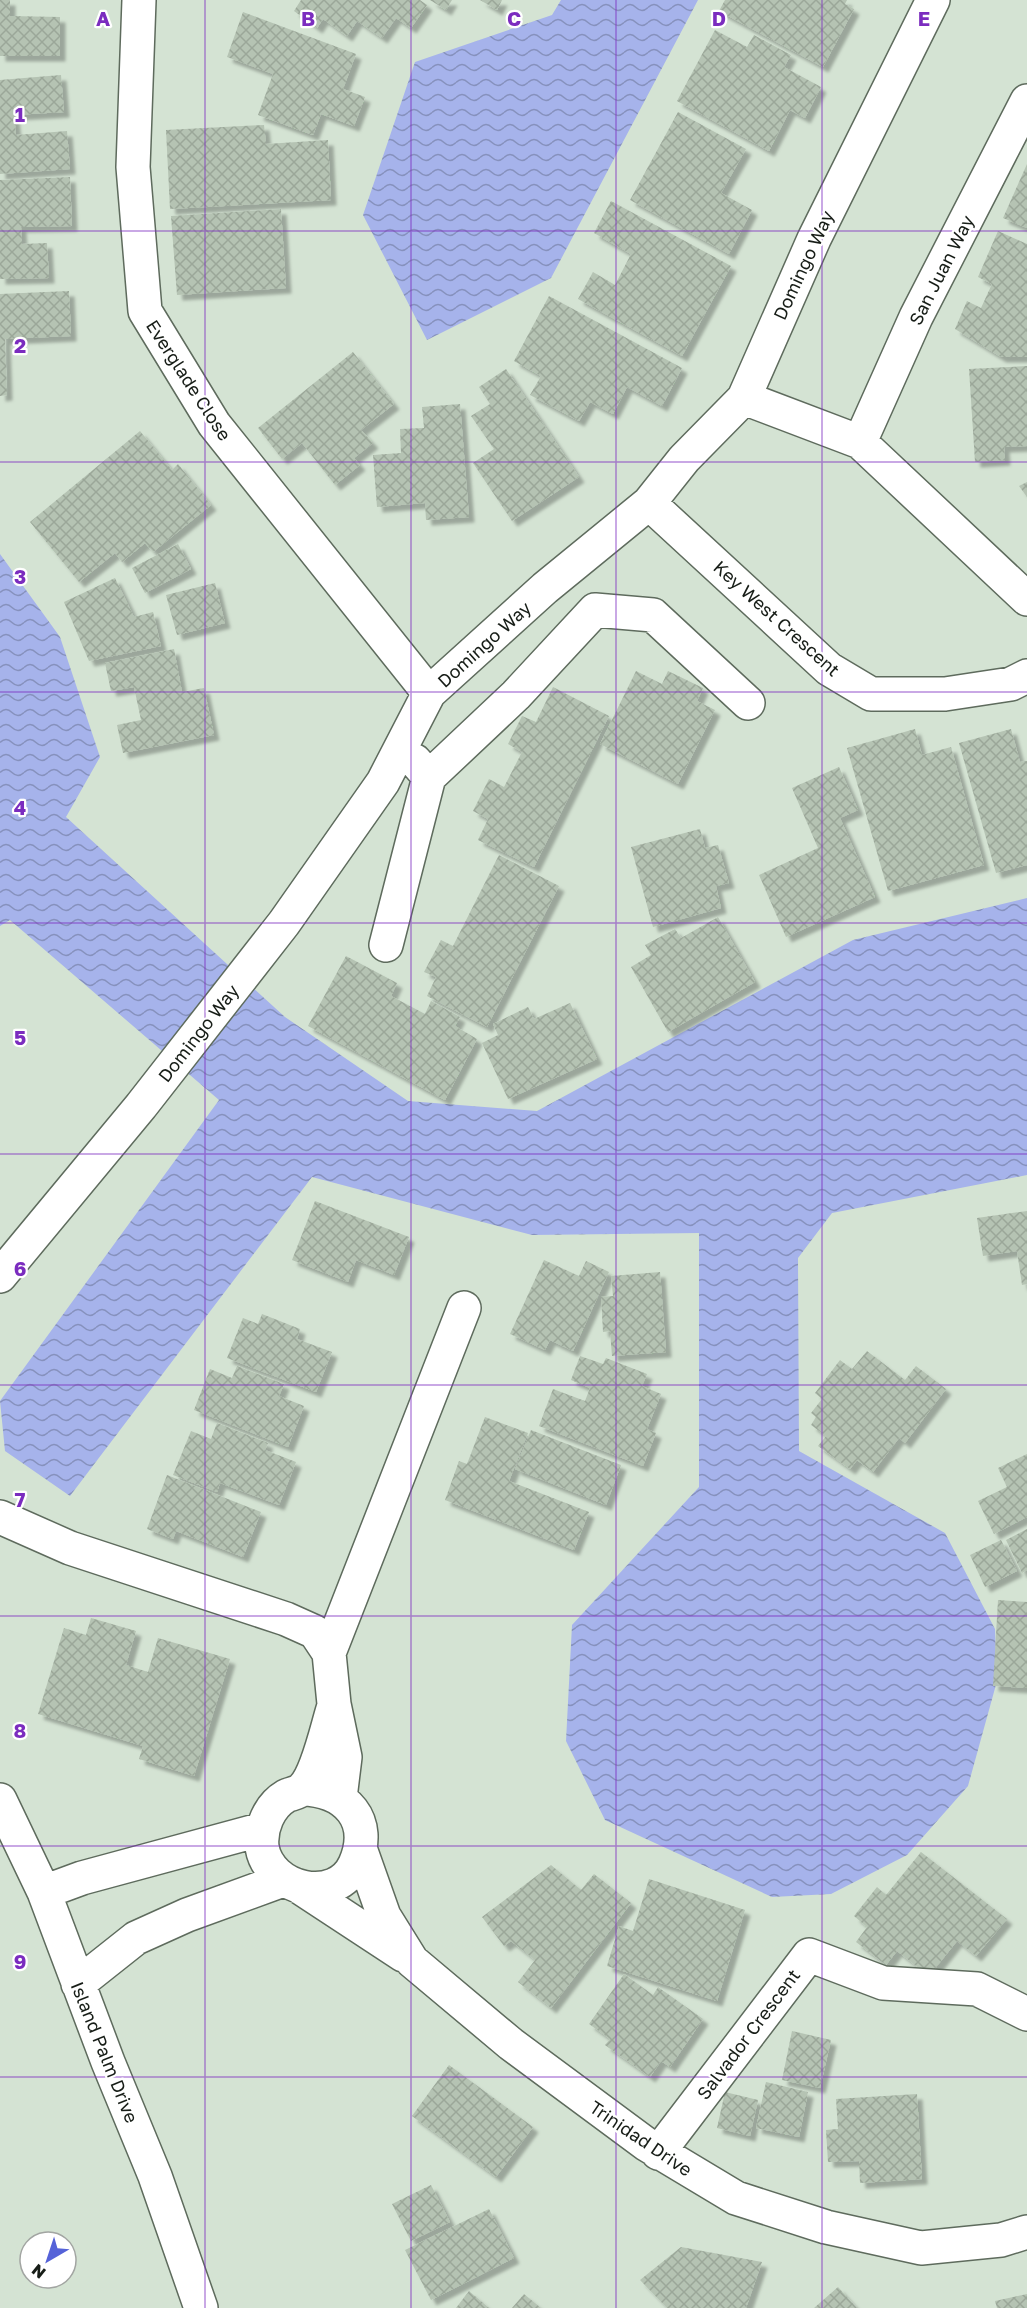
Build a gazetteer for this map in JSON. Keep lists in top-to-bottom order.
{
  "streets": {
    "street": [
      "Domingo Way",
      "San Juan Way",
      "Everglade Close",
      "Key West Crescent",
      "Salvador Crescent",
      "Island Palm Drive",
      "Trinidad Drive"
    ]
  },
  "crossings": [
    ["Domingo Way", "Everglade Close"],
    ["Domingo Way", "Key West Crescent"],
    ["Salvador Crescent", "Trinidad Drive"]
  ],
  "north": "bottom left",
  "grid": {
    "columns": [
      "A",
      "B",
      "C",
      "D",
      "E"
    ],
    "rows": [
      "1",
      "2",
      "3",
      "4",
      "5",
      "6",
      "7",
      "8",
      "9"
    ]
  }
}
